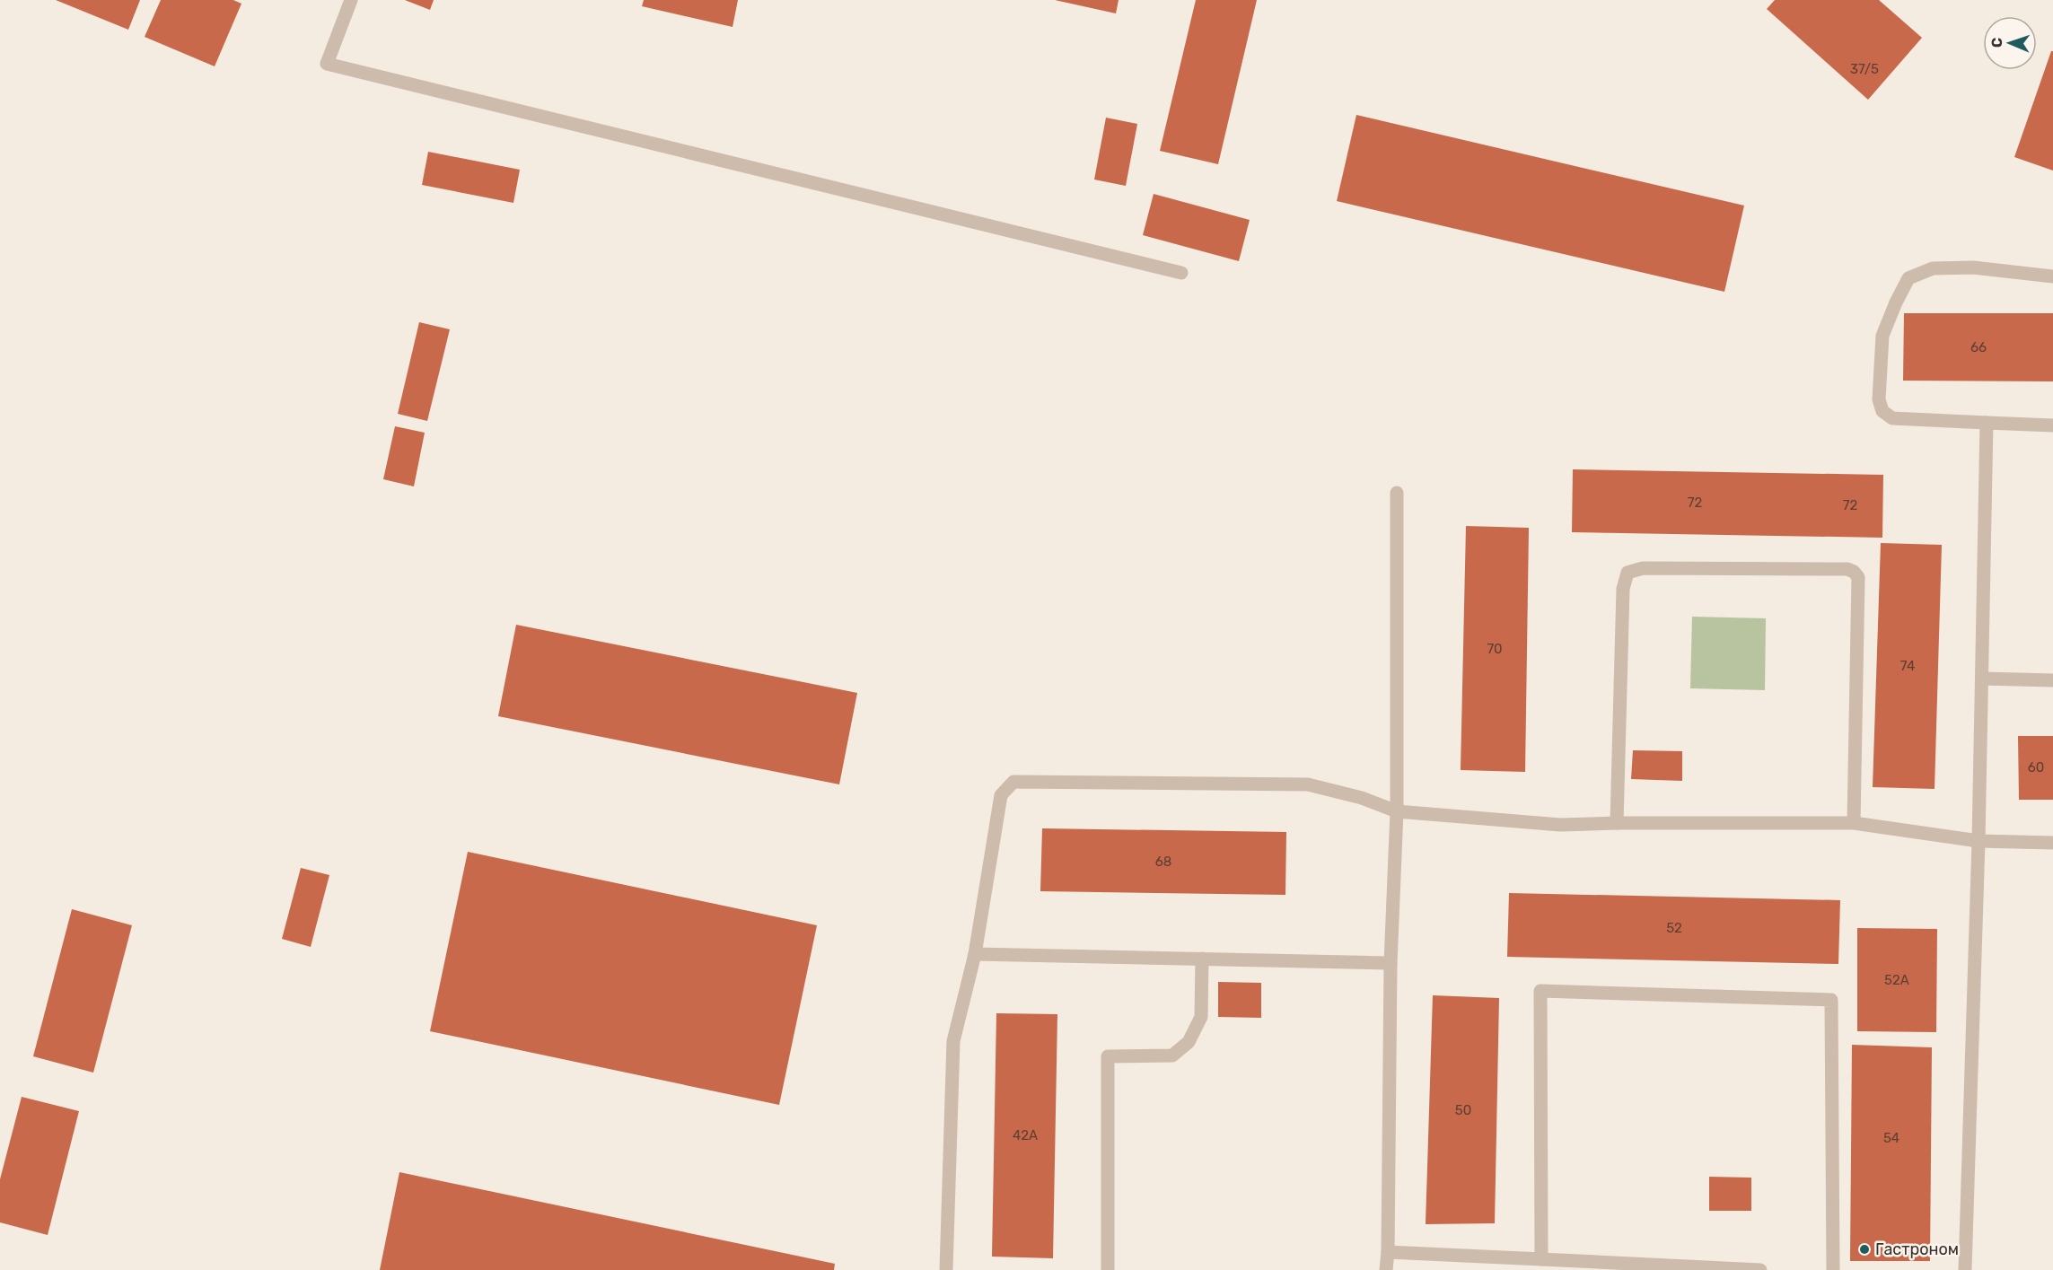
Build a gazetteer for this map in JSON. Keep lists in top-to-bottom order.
{
  "places": ["Гастроном"],
  "house_numbers": [
    "37/5",
    "66",
    "72",
    "72",
    "70",
    "74",
    "60",
    "68",
    "52",
    "52А",
    "50",
    "42А",
    "54"
  ],
  "north": "left"
}
